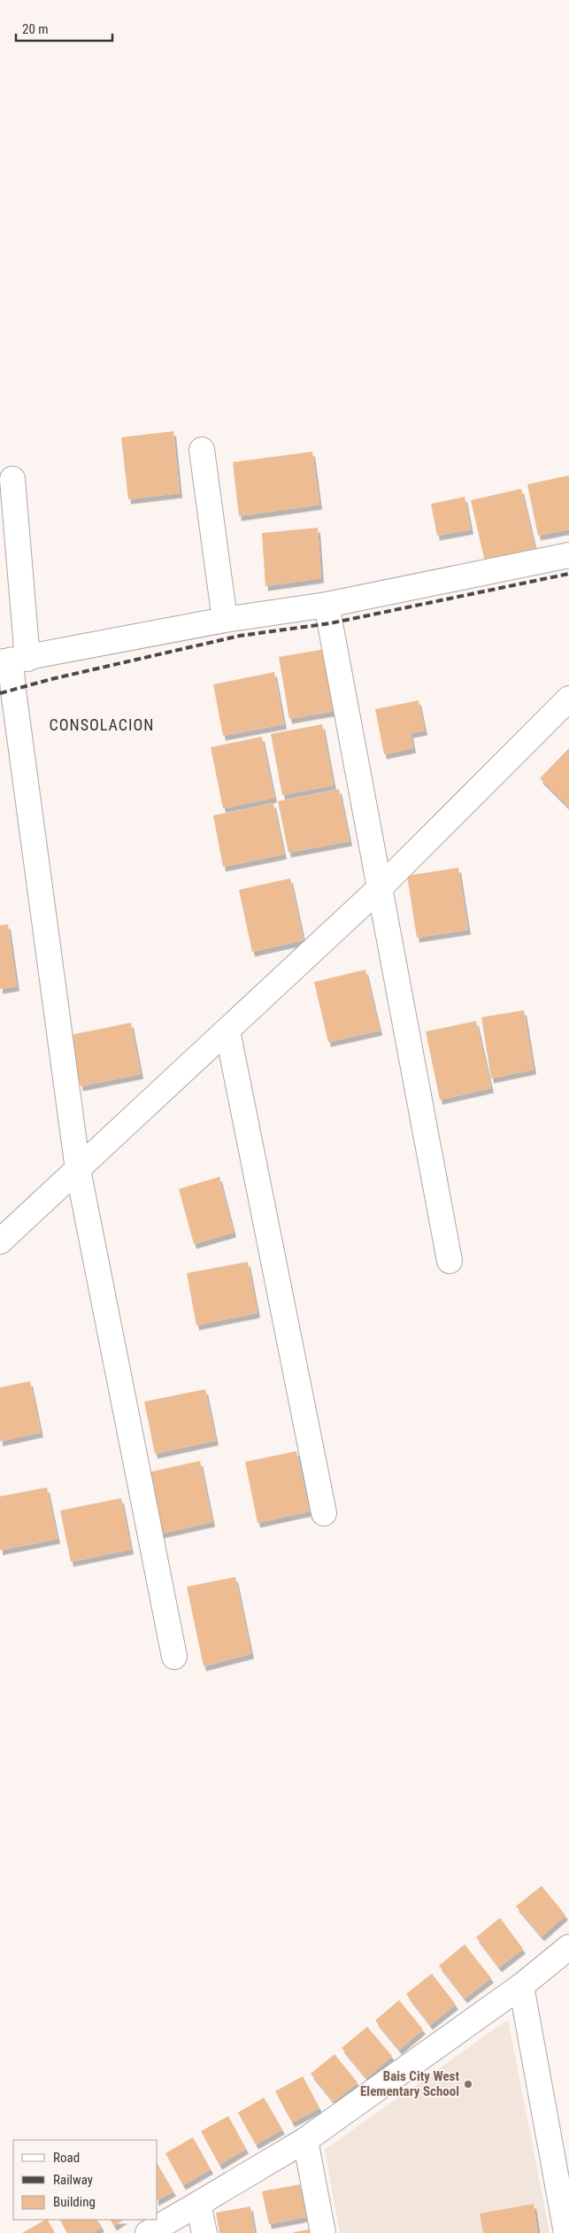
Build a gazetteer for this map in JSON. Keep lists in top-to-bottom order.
{
  "districts": ["CONSOLACION"],
  "places": ["Bais City West Elementary School"],
  "legend": ["Road", "Railway", "Building"],
  "scale_bar": "20 m"
}
